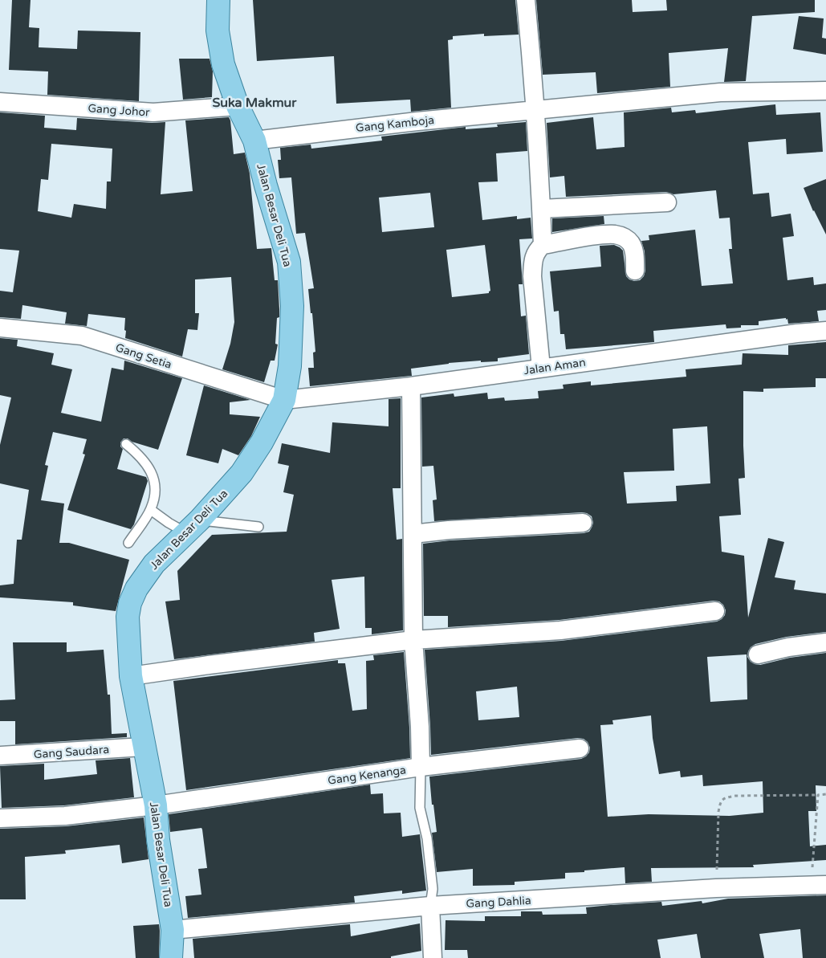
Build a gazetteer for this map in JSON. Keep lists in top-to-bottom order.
{
  "streets": {
    "main road": ["Jalan Besar Deli Tua"],
    "street": [
      "Gang Johor",
      "Gang Kamboja",
      "Gang Setia",
      "Jalan Aman",
      "Gang Saudara",
      "Gang Kenanga",
      "Gang Dahlia"
    ]
  },
  "crossings": [
    ["Gang Johor", "Jalan Besar Deli Tua"],
    ["Gang Kamboja", "Jalan Besar Deli Tua"],
    ["Jalan Besar Deli Tua", "Gang Setia"],
    ["Jalan Besar Deli Tua", "Jalan Aman"],
    ["Jalan Besar Deli Tua", "Gang Saudara"],
    ["Jalan Besar Deli Tua", "Gang Kenanga"],
    ["Jalan Besar Deli Tua", "Gang Dahlia"],
    ["Gang Setia", "Jalan Aman"]
  ],
  "districts": ["Suka Makmur"]
}
